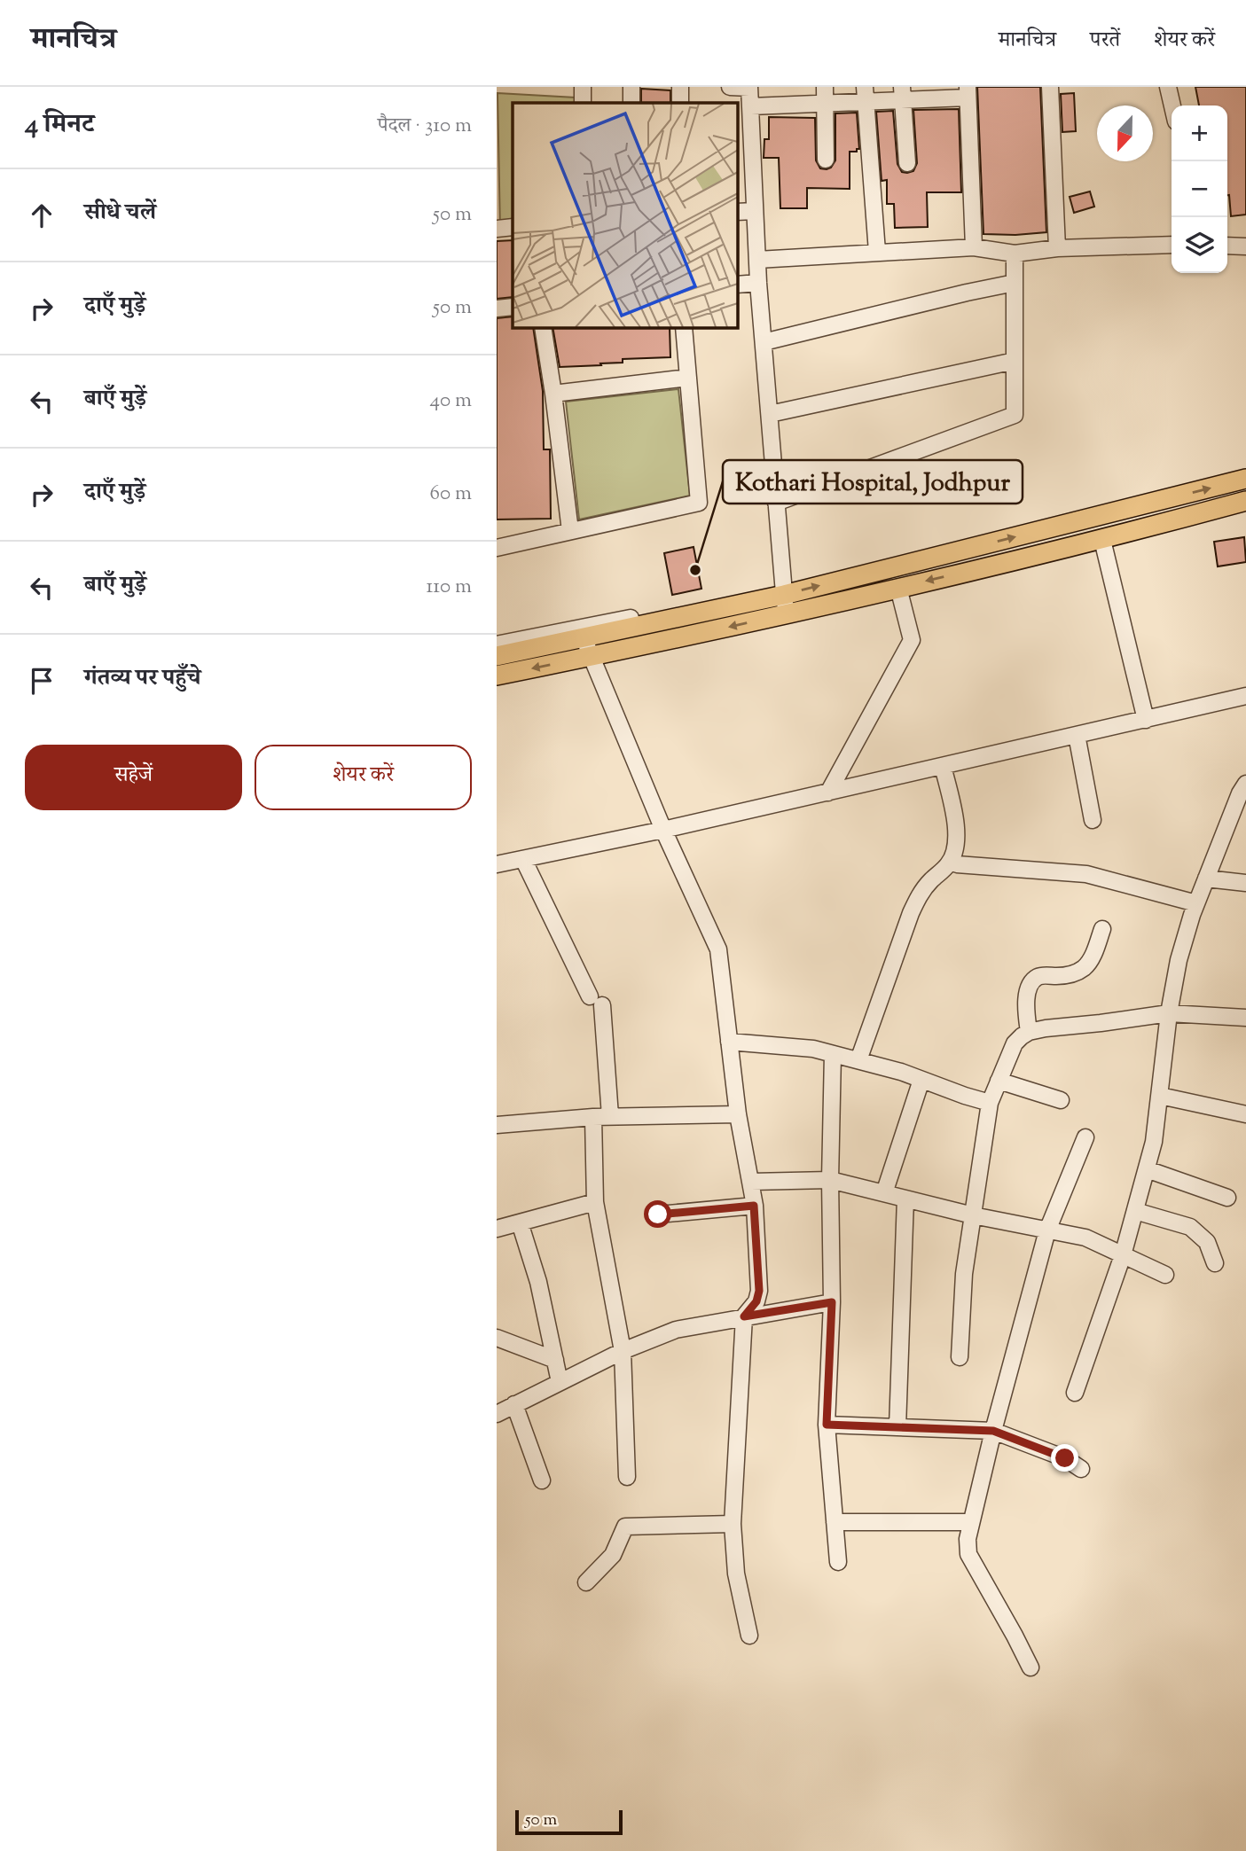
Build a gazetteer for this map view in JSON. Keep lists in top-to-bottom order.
{
  "places": ["Kothari Hospital, Jodhpur"],
  "scale_bar": "50 m",
  "north": "bottom",
  "page": {
    "header": "मानचित्र",
    "nav": ["मानचित्र", "परतें", "शेयर करें"],
    "heading": ["4 मिनट", "पैदल · 310 m"],
    "map_buttons": ["+", "−"],
    "list": [
      ["सीधे चलें", "50 m"],
      ["दाएँ मुड़ें", "50 m"],
      ["बाएँ मुड़ें", "40 m"],
      ["दाएँ मुड़ें", "60 m"],
      ["बाएँ मुड़ें", "110 m"],
      "गंतव्य पर पहुँचे"
    ],
    "buttons": ["सहेजें", "शेयर करें"],
    "scale": "50 m"
  }
}
